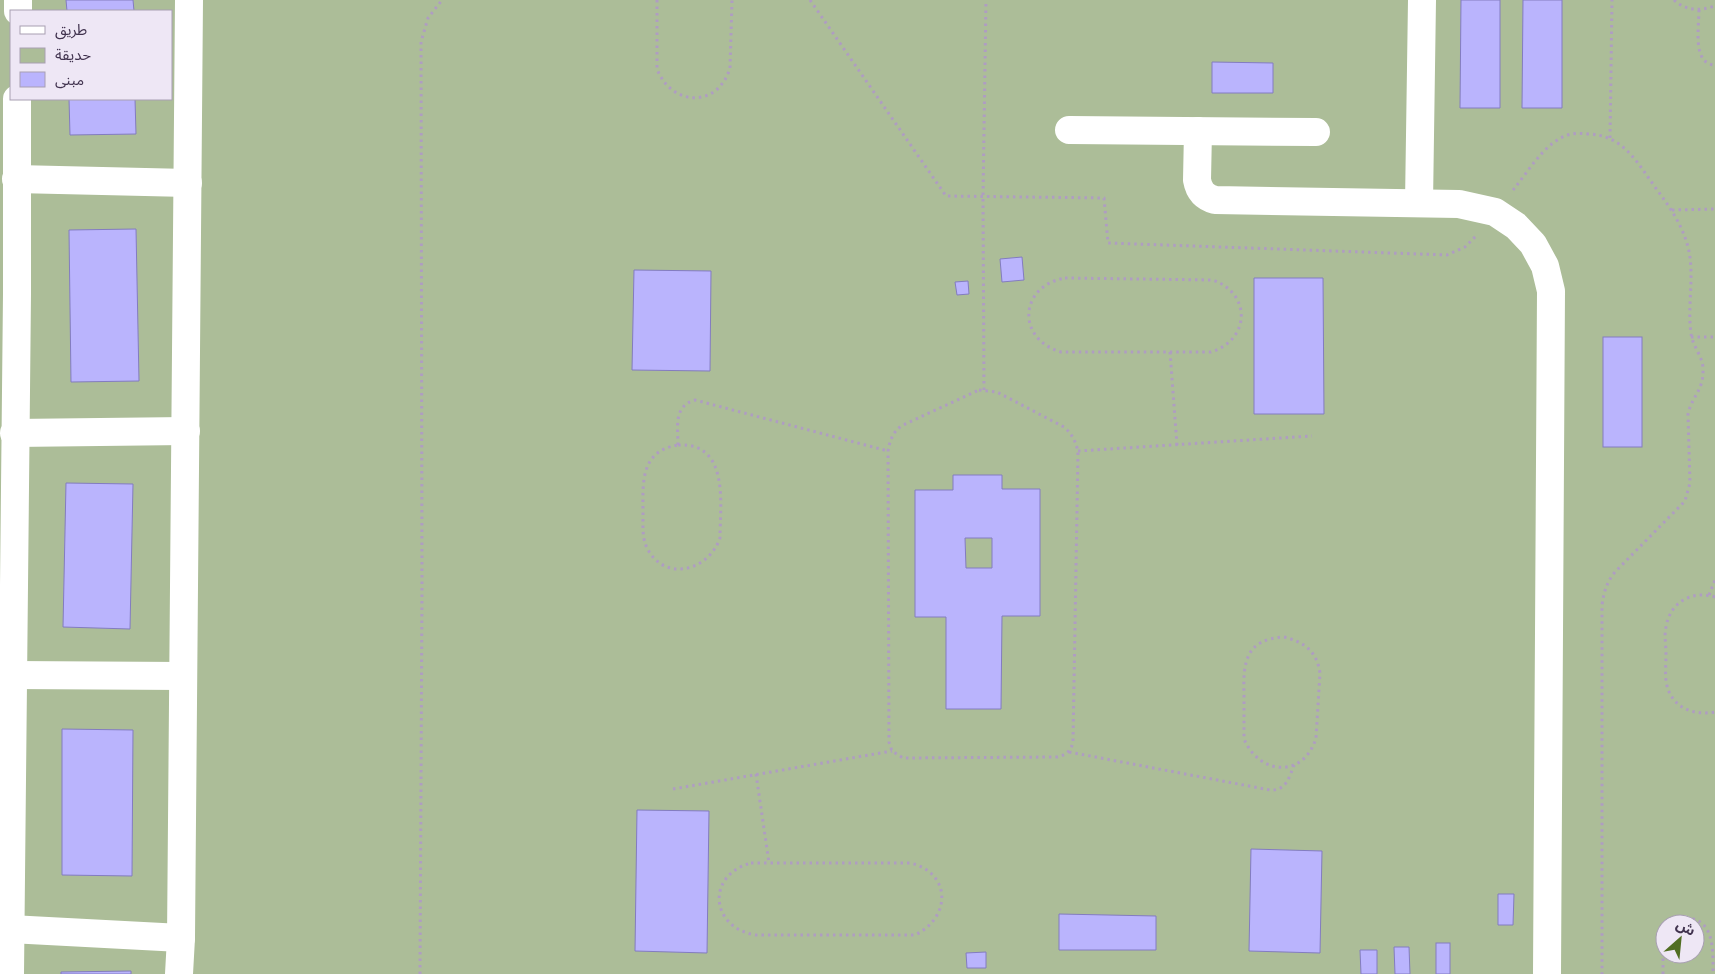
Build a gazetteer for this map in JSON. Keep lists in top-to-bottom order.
{
  "legend": ["طريق", "حديقة", "مبنى"],
  "north": "top right"
}
